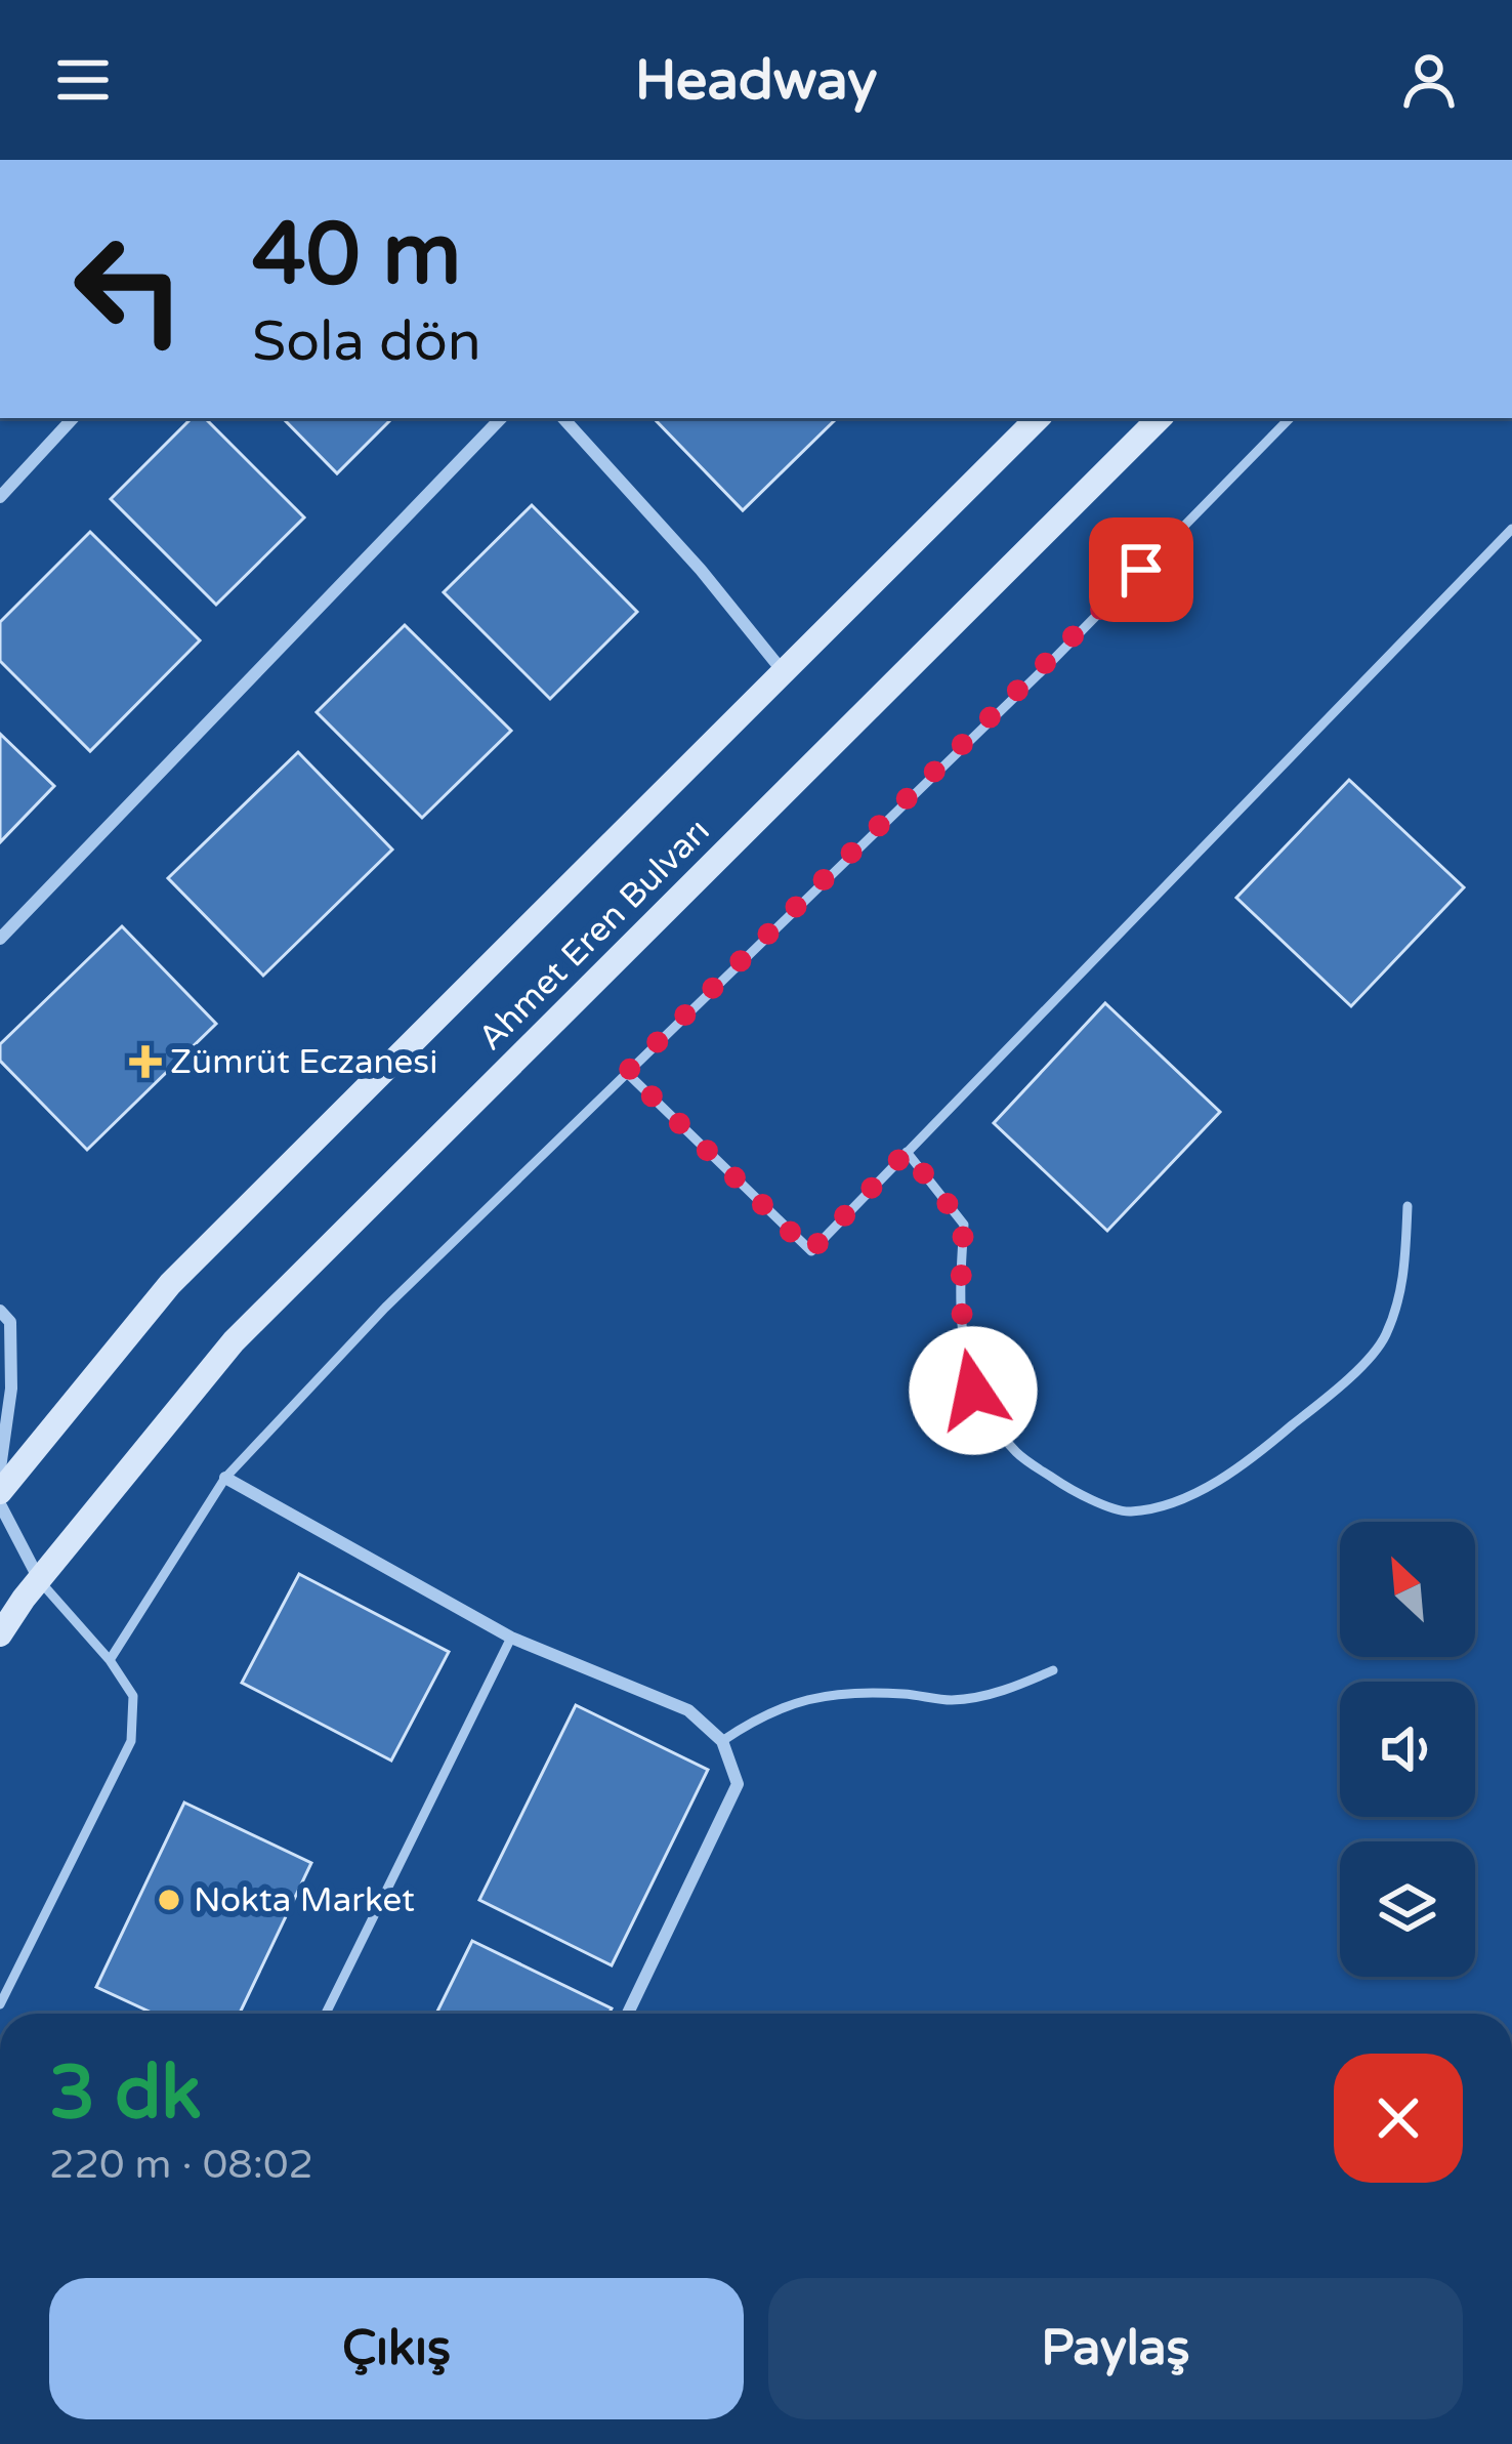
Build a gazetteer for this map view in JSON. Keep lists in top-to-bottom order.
{
  "streets": {
    "main road": ["Ahmet Eren Bulvarı"]
  },
  "places": {
    "health": ["Zümrüt Eczanesi"],
    "other": ["Nokta Market"]
  },
  "north": "top left",
  "page": {
    "header": "Headway",
    "turn": ["40 m", "Sola dön"],
    "heading": ["3 dk", "220 m · 08:02"],
    "buttons": ["Çıkış", "Paylaş"]
  }
}
